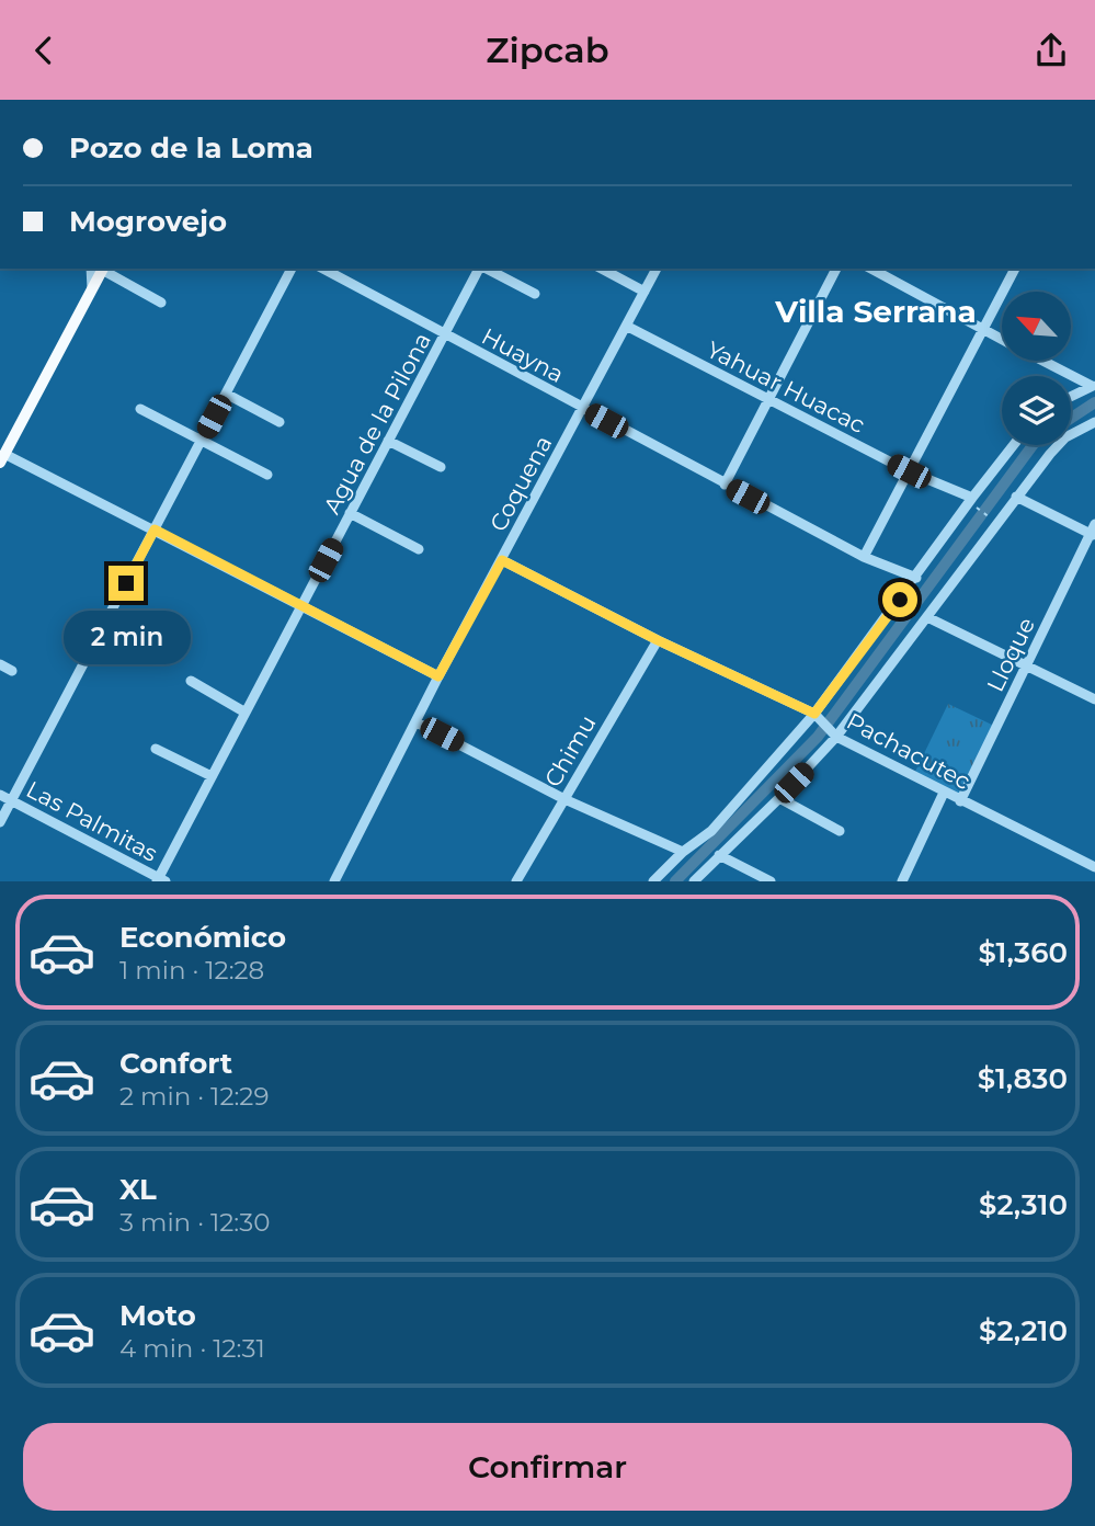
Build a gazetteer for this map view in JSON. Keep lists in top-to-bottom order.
{
  "streets": {
    "street": [
      "Huayna",
      "Yahuar Huacac",
      "Agua de la Pilona",
      "Coquena",
      "Lloque",
      "Chimu",
      "Pachacutec",
      "Las Palmitas"
    ]
  },
  "crossings": [
    ["Huayna", "Agua de la Pilona"],
    ["Huayna", "Coquena"],
    ["Yahuar Huacac", "Coquena"],
    ["Agua de la Pilona", "Las Palmitas"],
    ["Coquena", "Pachacutec"],
    ["Lloque", "Pachacutec"],
    ["Chimu", "Pachacutec"]
  ],
  "districts": ["Villa Serrana"],
  "north": "top left",
  "page": {
    "header": "Zipcab",
    "banner": ["Pozo de la Loma", "Mogrovejo"],
    "bubble": "2 min",
    "list": [
      {
        "name": "Económico",
        "note": "1 min · 12:28",
        "value": "$1,360"
      },
      {
        "name": "Confort",
        "note": "2 min · 12:29",
        "value": "$1,830"
      },
      {
        "name": "XL",
        "note": "3 min · 12:30",
        "value": "$2,310"
      },
      {
        "name": "Moto",
        "note": "4 min · 12:31",
        "value": "$2,210"
      }
    ],
    "buttons": "Confirmar"
  }
}
